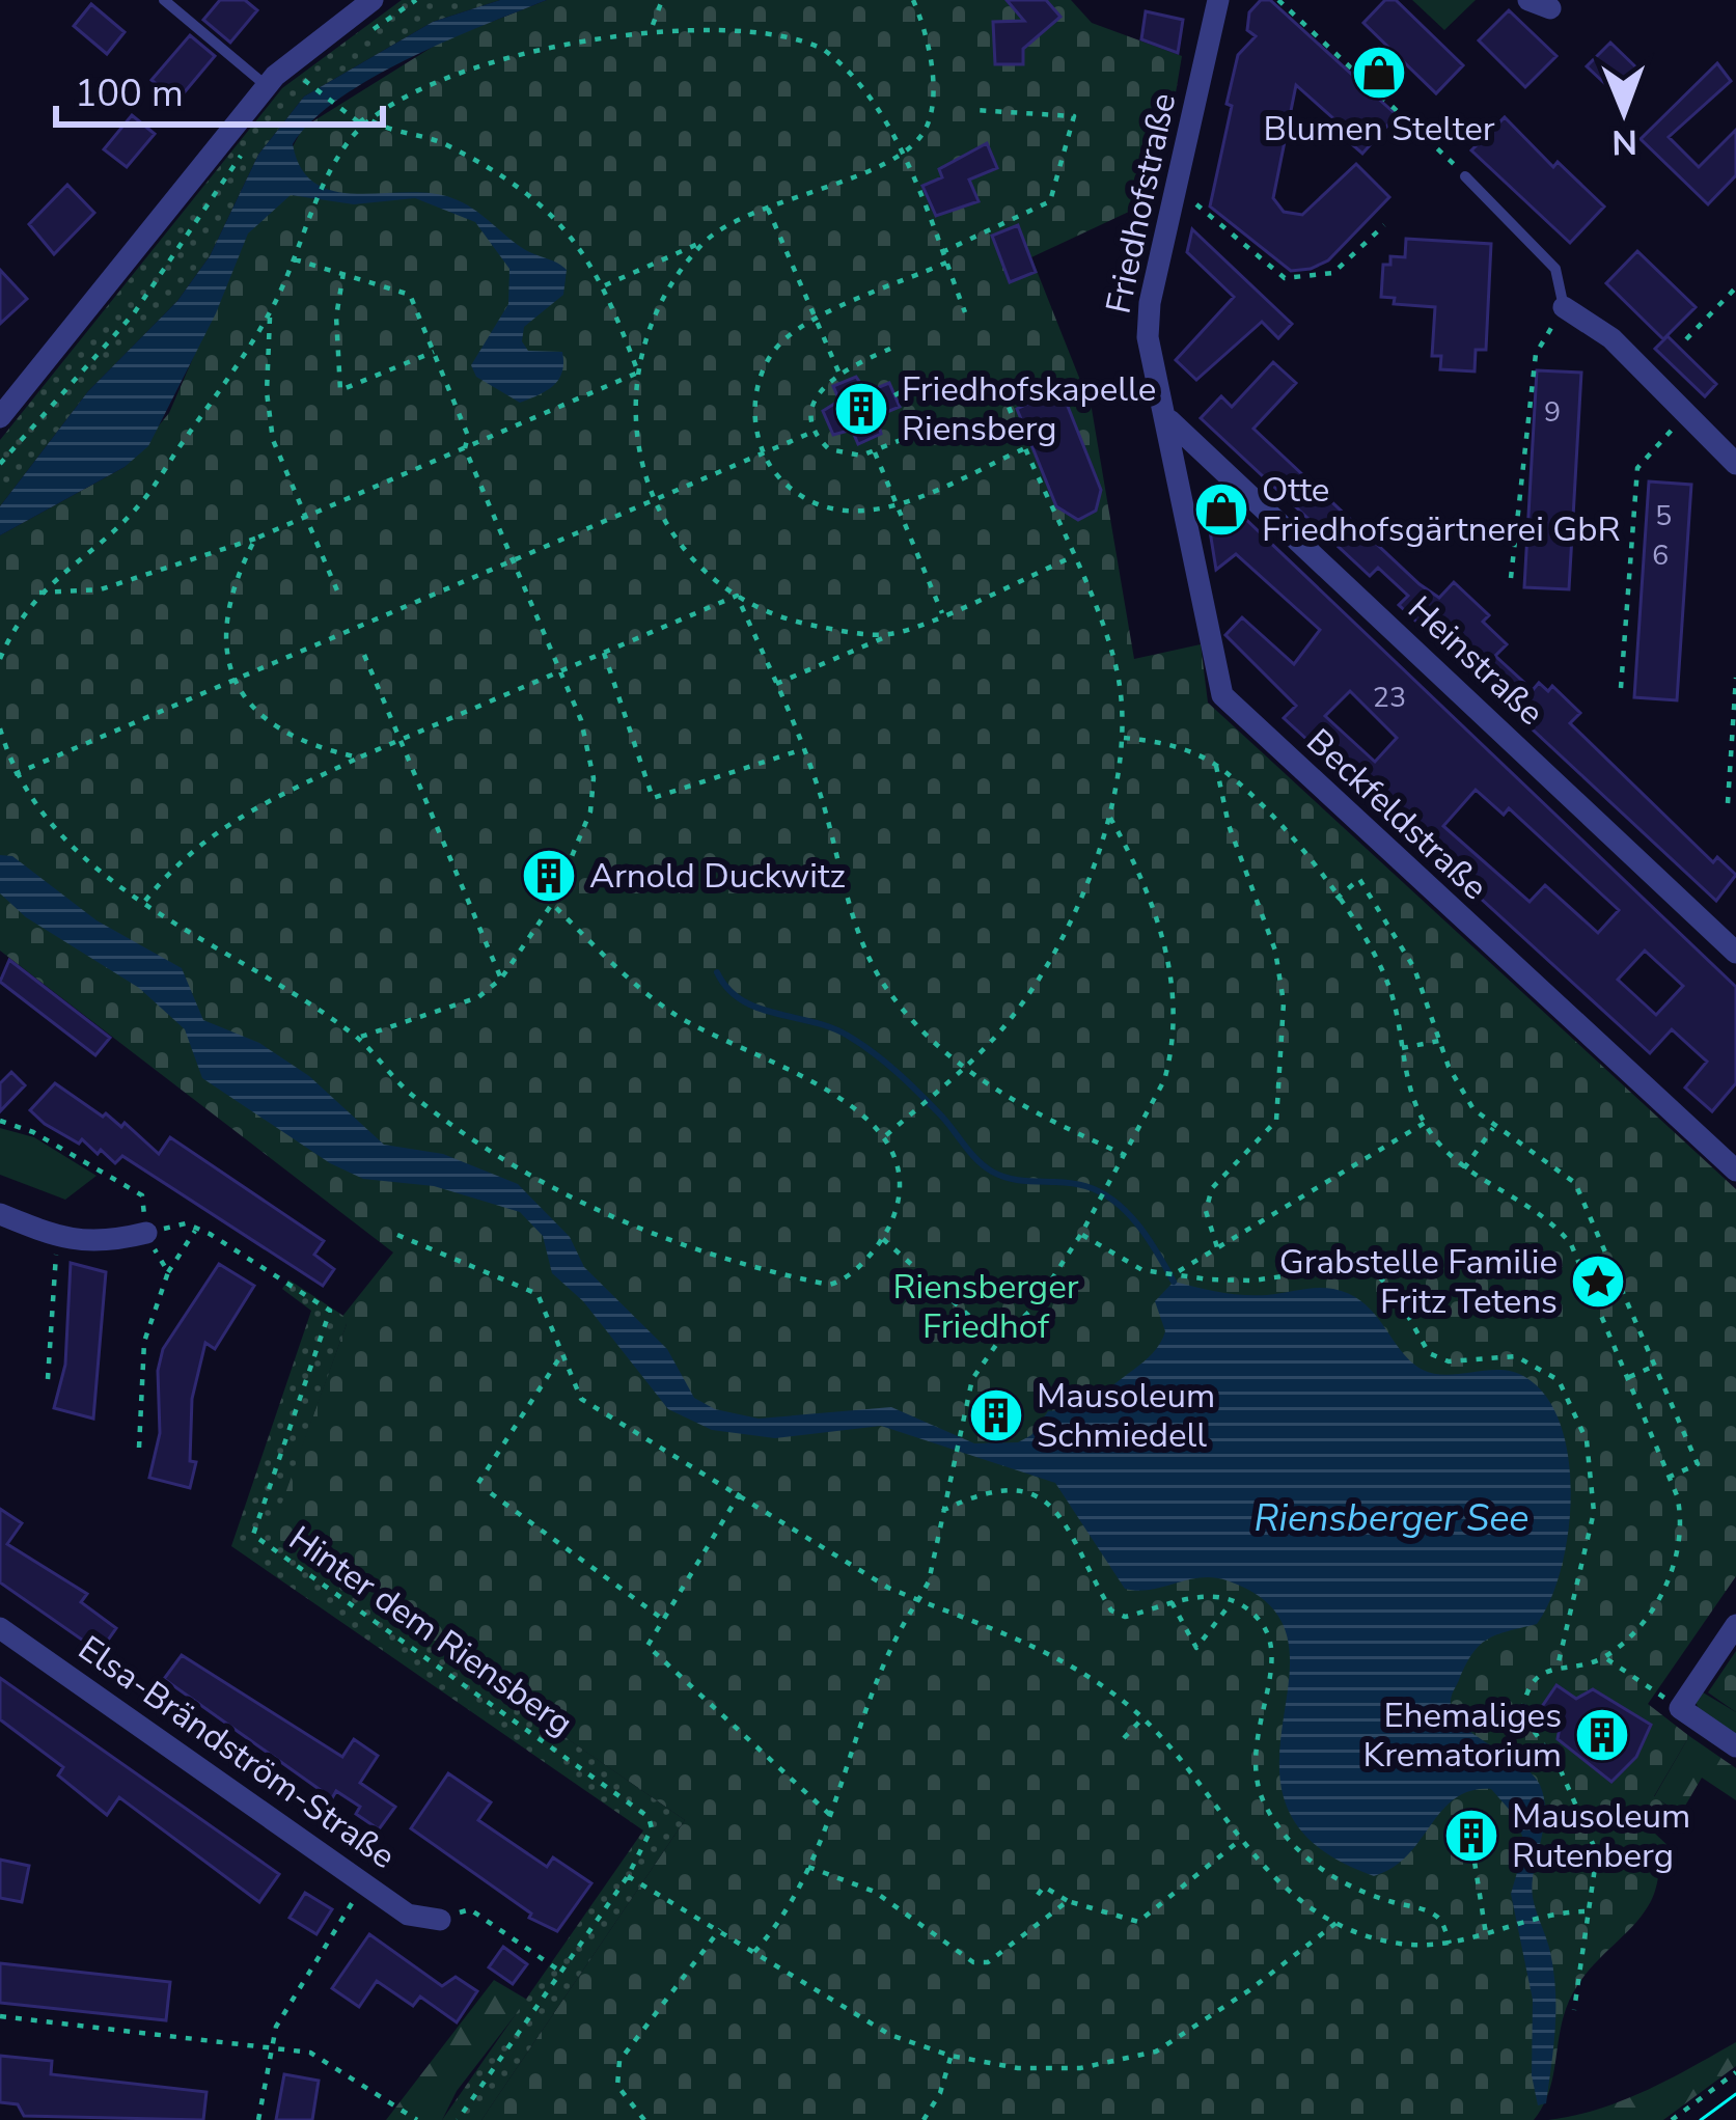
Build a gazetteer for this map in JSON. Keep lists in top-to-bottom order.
{
  "streets": {
    "street": [
      "Friedhofstraße",
      "Heinstraße",
      "Beckfeldstraße",
      "Elsa-Brändström-Straße"
    ],
    "path": ["Hinter dem Riensberg"]
  },
  "crossings": [
    ["Friedhofstraße", "Heinstraße"],
    ["Friedhofstraße", "Beckfeldstraße"],
    ["Heinstraße", "Beckfeldstraße"]
  ],
  "water": ["Riensberger See"],
  "parks": ["Riensberger Friedhof"],
  "places": {
    "shop": ["Blumen Stelter", "Otte Friedhofsgärtnerei GbR"],
    "building": [
      "Friedhofskapelle Riensberg",
      "Arnold Duckwitz",
      "Mausoleum Schmiedell",
      "Ehemaliges Krematorium",
      "Mausoleum Rutenberg"
    ],
    "place": ["Grabstelle Familie Fritz Tetens"]
  },
  "house_numbers": [
    "9",
    "5",
    "6",
    "23"
  ],
  "scale_bar": "100 m",
  "north": "bottom"
}
